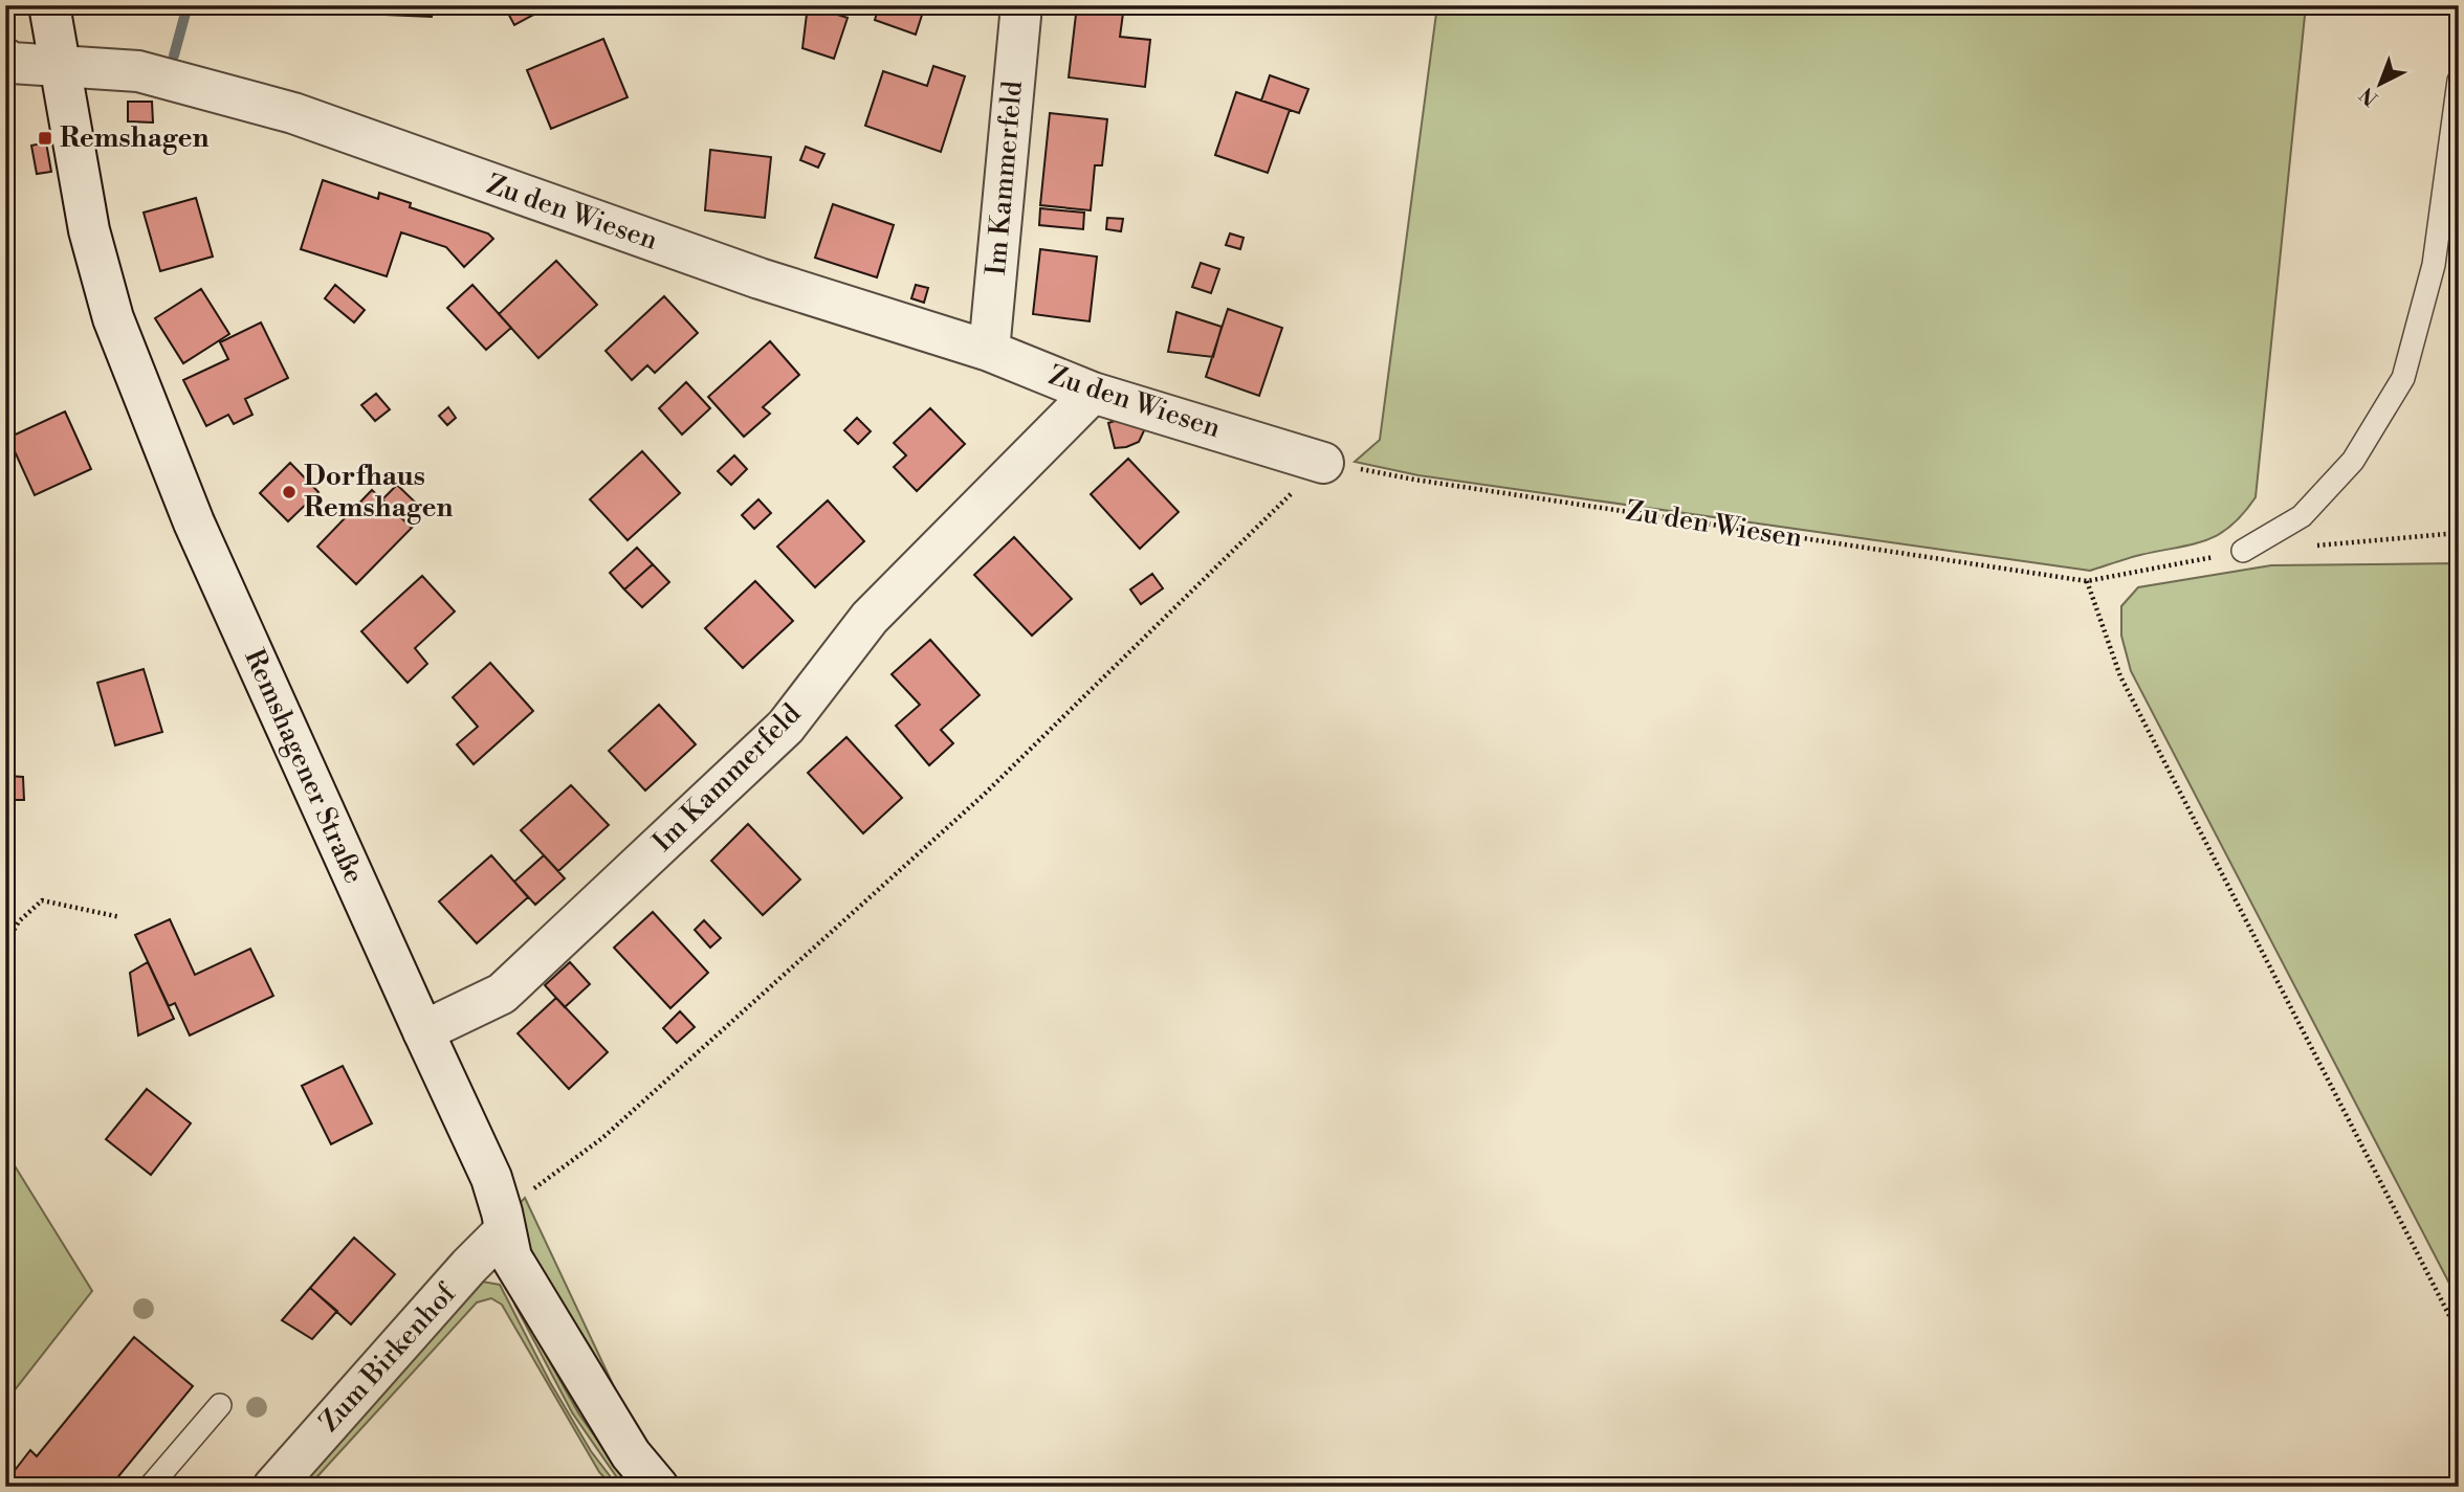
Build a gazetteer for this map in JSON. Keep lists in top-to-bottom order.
{
  "streets": {
    "street": [
      "Im Kammerfeld",
      "Zu den Wiesen",
      "Remshagener Straße",
      "Zum Birkenhof"
    ]
  },
  "crossings": [
    ["Im Kammerfeld", "Zu den Wiesen"],
    ["Im Kammerfeld", "Remshagener Straße"],
    ["Zu den Wiesen", "Remshagener Straße"],
    ["Remshagener Straße", "Zum Birkenhof"]
  ],
  "places": {
    "transit": ["Remshagen"],
    "other": ["Dorfhaus Remshagen"]
  },
  "north": "bottom left"
}
